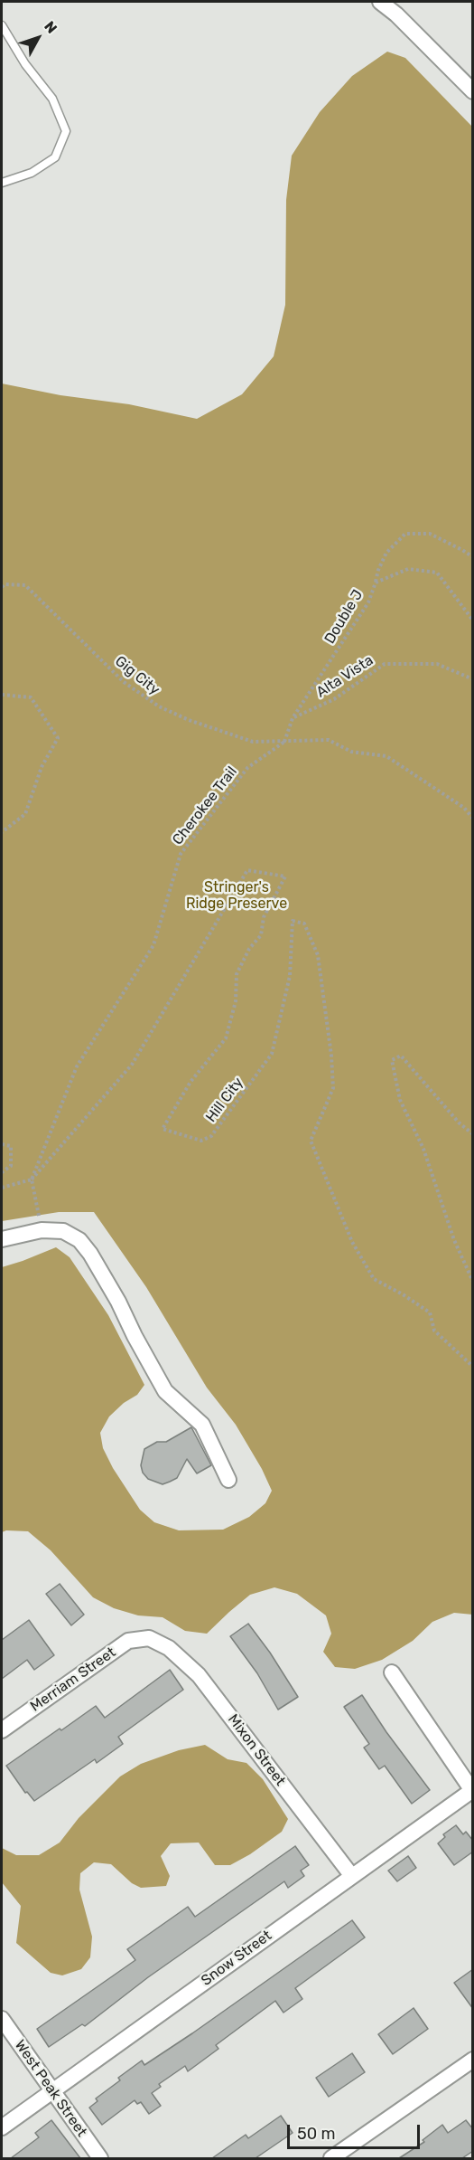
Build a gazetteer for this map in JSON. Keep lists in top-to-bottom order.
{
  "streets": {
    "street": [
      "Merriam Street",
      "Mixon Street",
      "Snow Street",
      "West Peak Street"
    ],
    "path": [
      "Double J",
      "Gig City",
      "Alta Vista",
      "Cherokee Trail",
      "Hill City"
    ]
  },
  "crossings": [
    ["Double J", "Gig City"],
    ["Double J", "Alta Vista"],
    ["Double J", "Cherokee Trail"],
    ["Gig City", "Cherokee Trail"],
    ["Cherokee Trail", "Hill City"],
    ["Merriam Street", "Mixon Street"],
    ["Mixon Street", "Snow Street"],
    ["Snow Street", "West Peak Street"]
  ],
  "parks": ["Stringer's Ridge Preserve"],
  "scale_bar": "50 m",
  "north": "top right"
}
